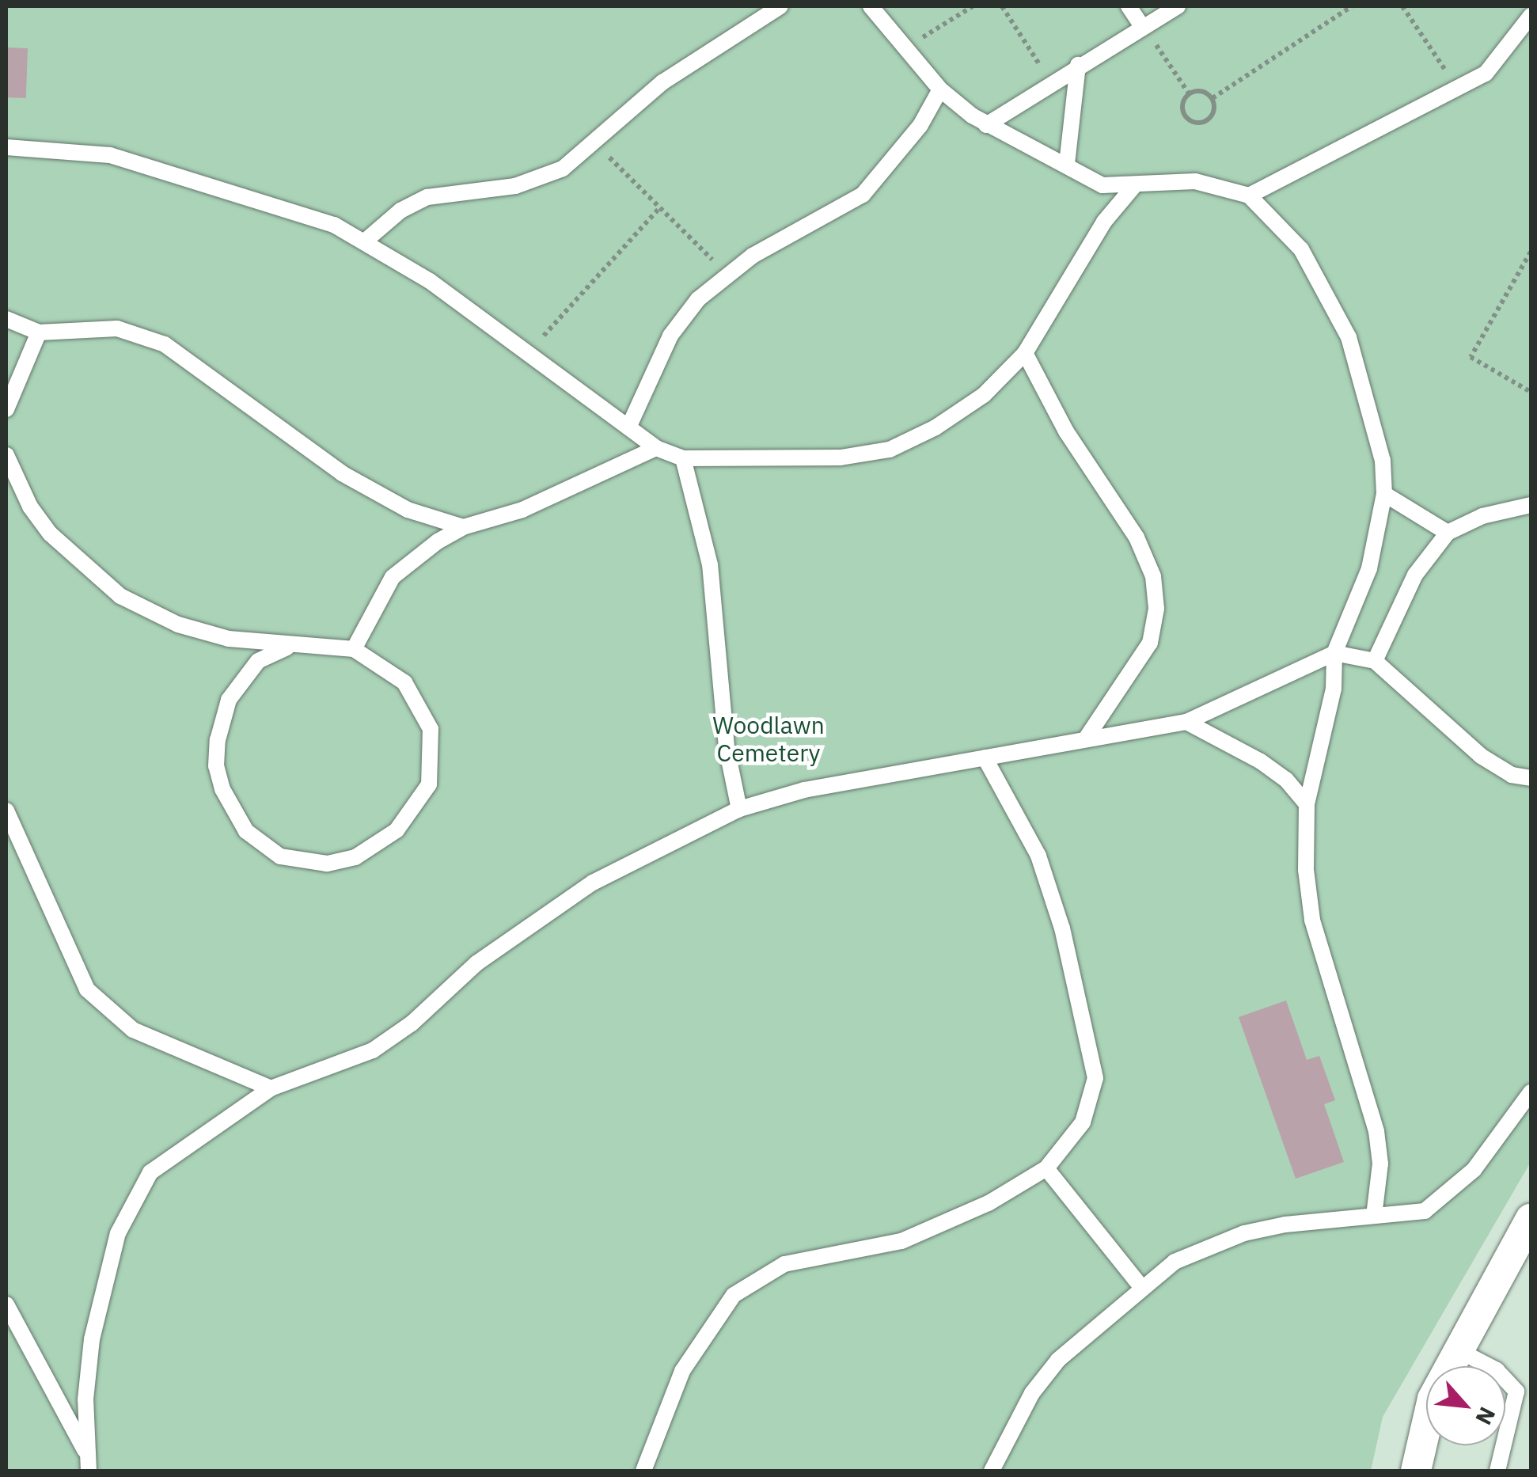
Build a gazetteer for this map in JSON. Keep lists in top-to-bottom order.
{
  "parks": ["Woodlawn Cemetery"],
  "north": "bottom right"
}
